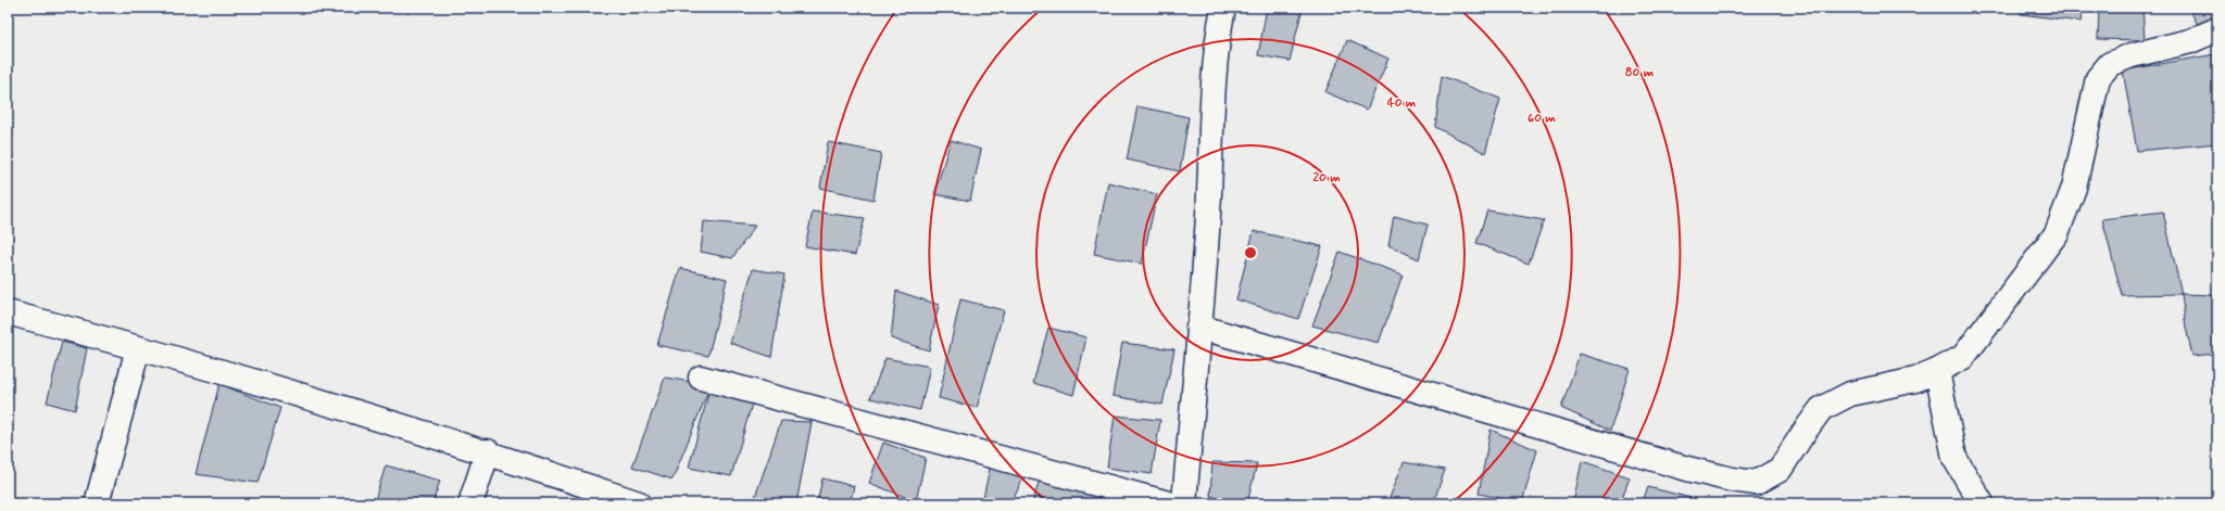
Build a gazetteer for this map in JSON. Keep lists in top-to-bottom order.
{
  "rings": [
    "80 m",
    "40 m",
    "60 m",
    "20 m"
  ]
}
